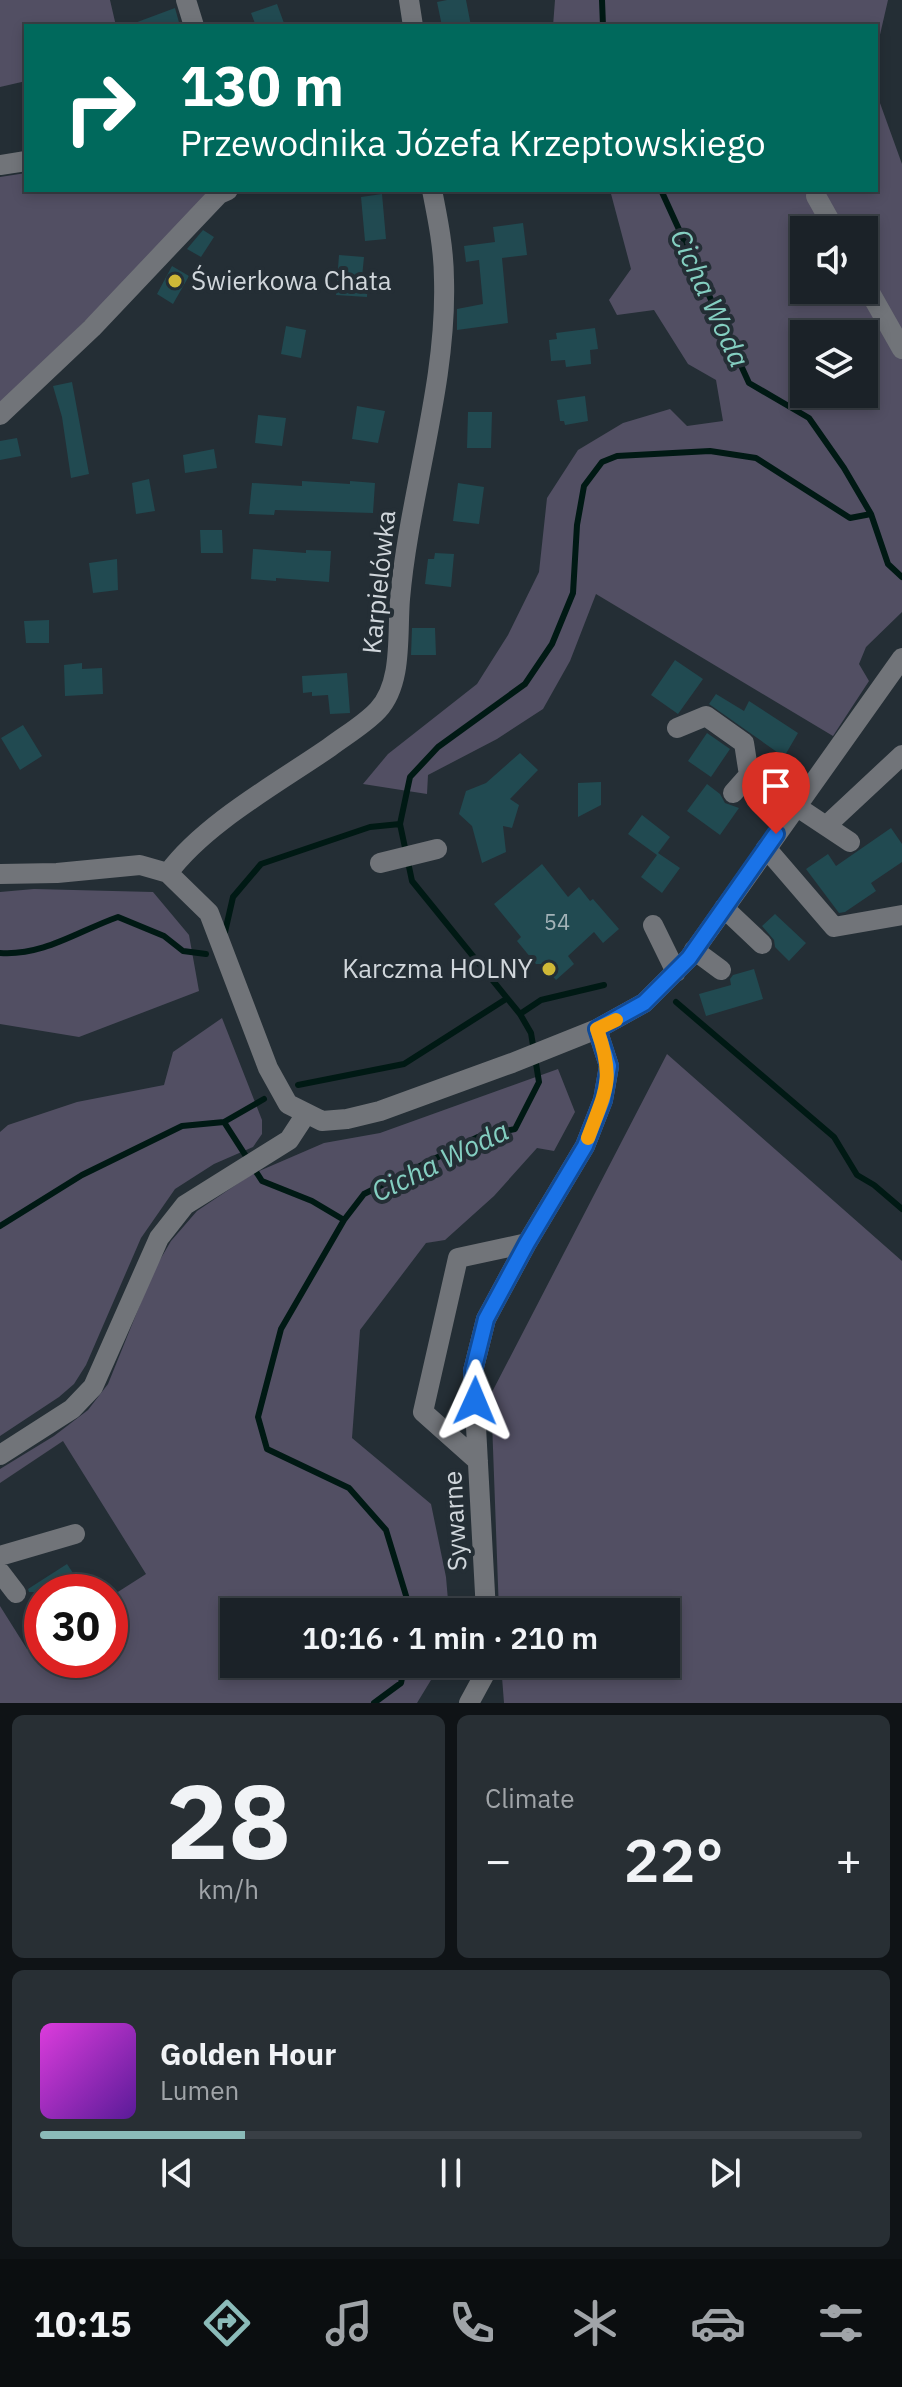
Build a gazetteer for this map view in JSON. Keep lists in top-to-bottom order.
{
  "streets": {
    "street": ["Karpielówka", "Sywarne"]
  },
  "water": ["Cicha Woda"],
  "places": ["Świerkowa Chata", "Karczma HOLNY"],
  "house_numbers": ["54"],
  "page": {
    "turn": ["130 m", "Przewodnika Józefa Krzeptowskiego"],
    "limit": "30",
    "trip": "10:16 · 1 min · 210 m",
    "tile": [
      ["28", "km/h"],
      "Climate"
    ],
    "heat": ["−", "22°", "+"],
    "song": ["Golden Hour", "Lumen"],
    "tabs": "10:15"
  }
}
